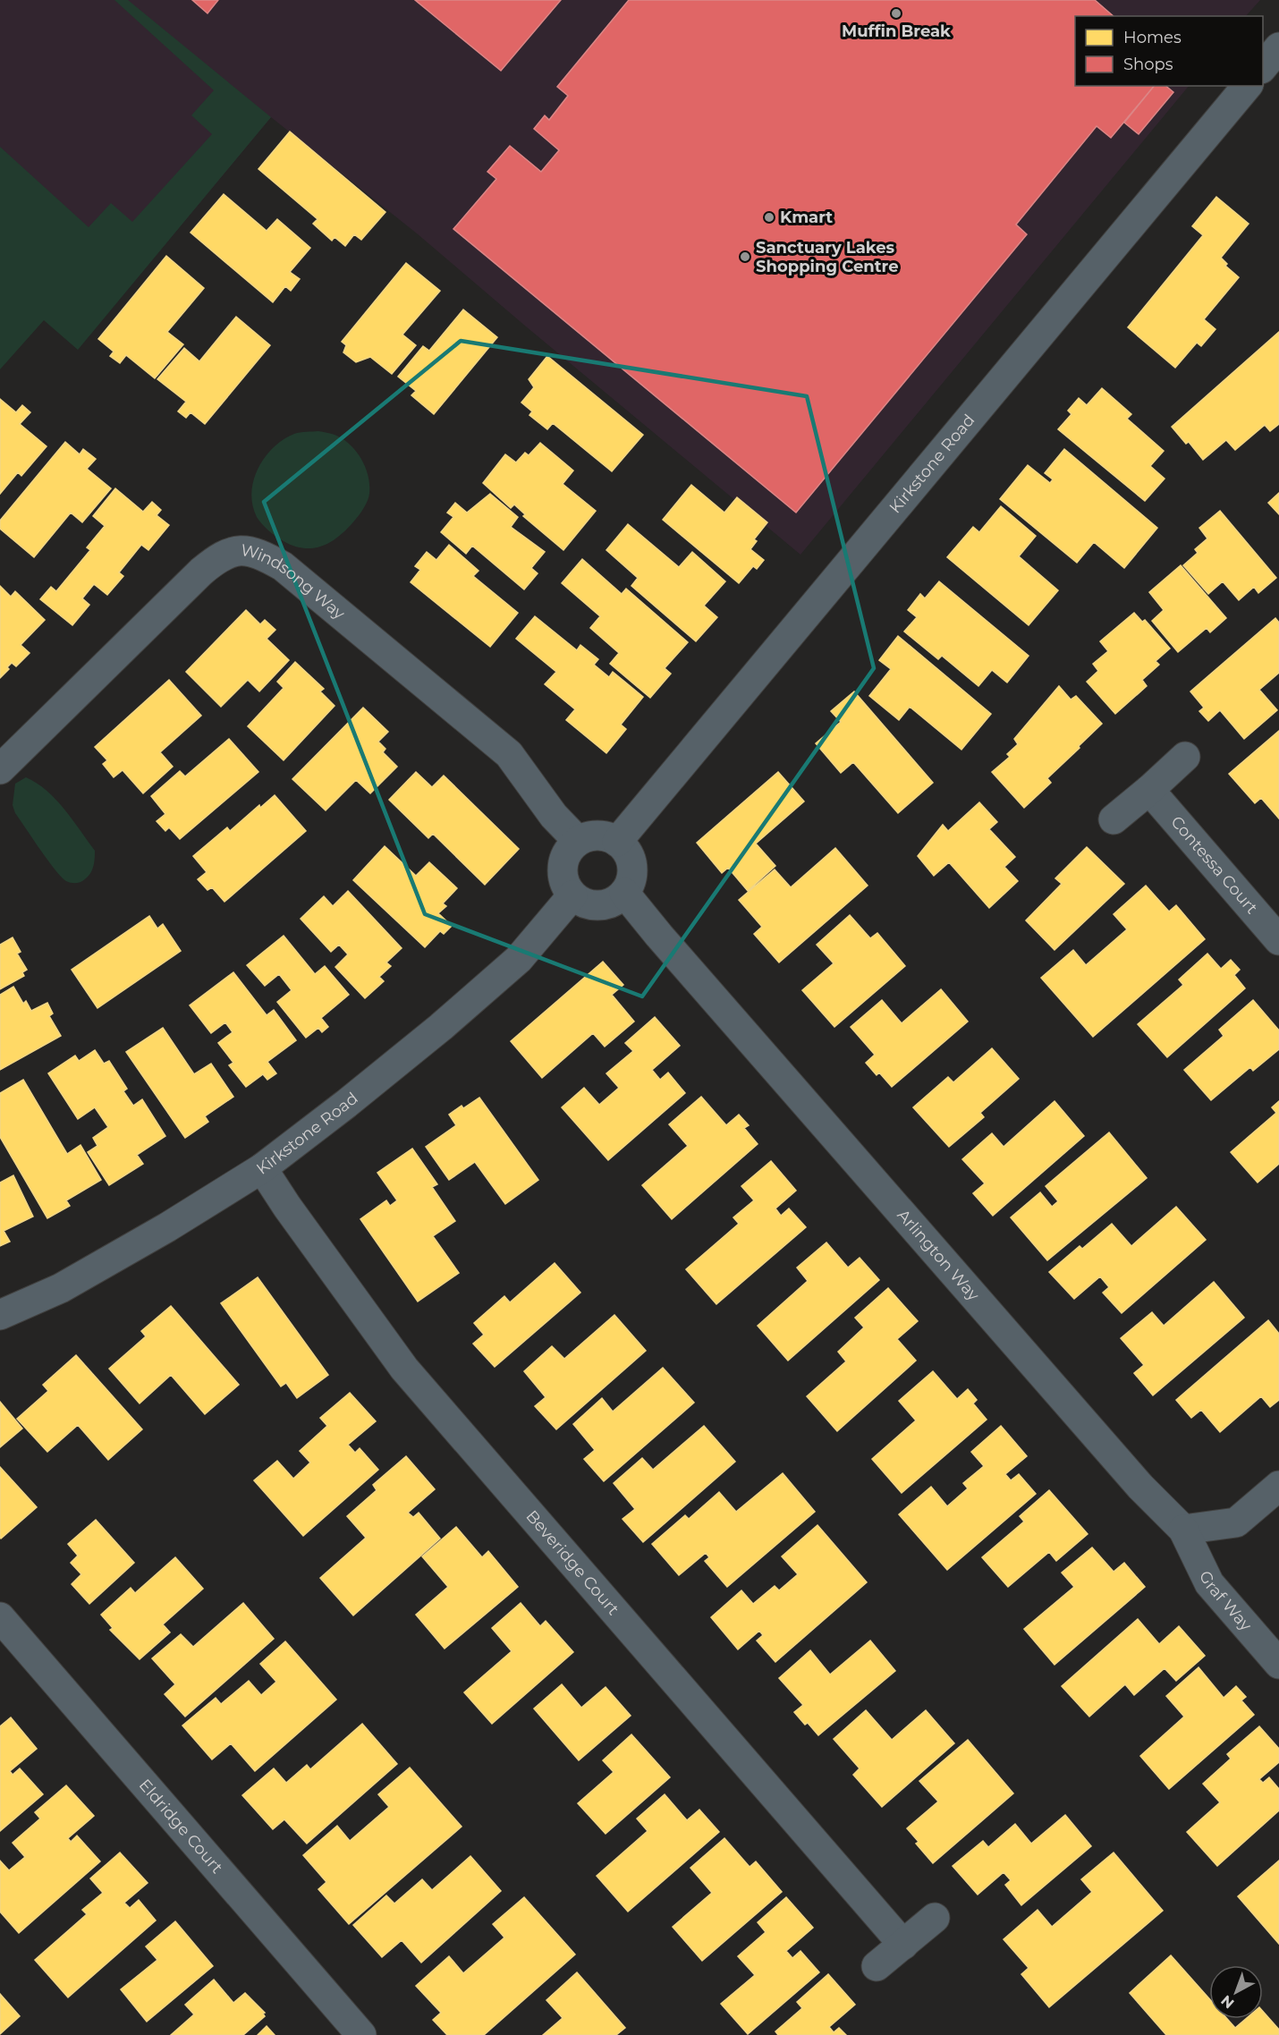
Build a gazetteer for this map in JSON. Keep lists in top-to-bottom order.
{
  "streets": {
    "street": [
      "Kirkstone Road",
      "Windsong Way",
      "Contessa Court",
      "Arlington Way",
      "Beveridge Court",
      "Graf Way",
      "Eldridge Court"
    ]
  },
  "crossings": [
    ["Kirkstone Road", "Windsong Way"],
    ["Kirkstone Road", "Arlington Way"],
    ["Kirkstone Road", "Beveridge Court"],
    ["Windsong Way", "Arlington Way"],
    ["Arlington Way", "Graf Way"]
  ],
  "places": ["Muffin Break", "Kmart", "Sanctuary Lakes Shopping Centre"],
  "legend": ["Homes", "Shops"],
  "north": "bottom left"
}
